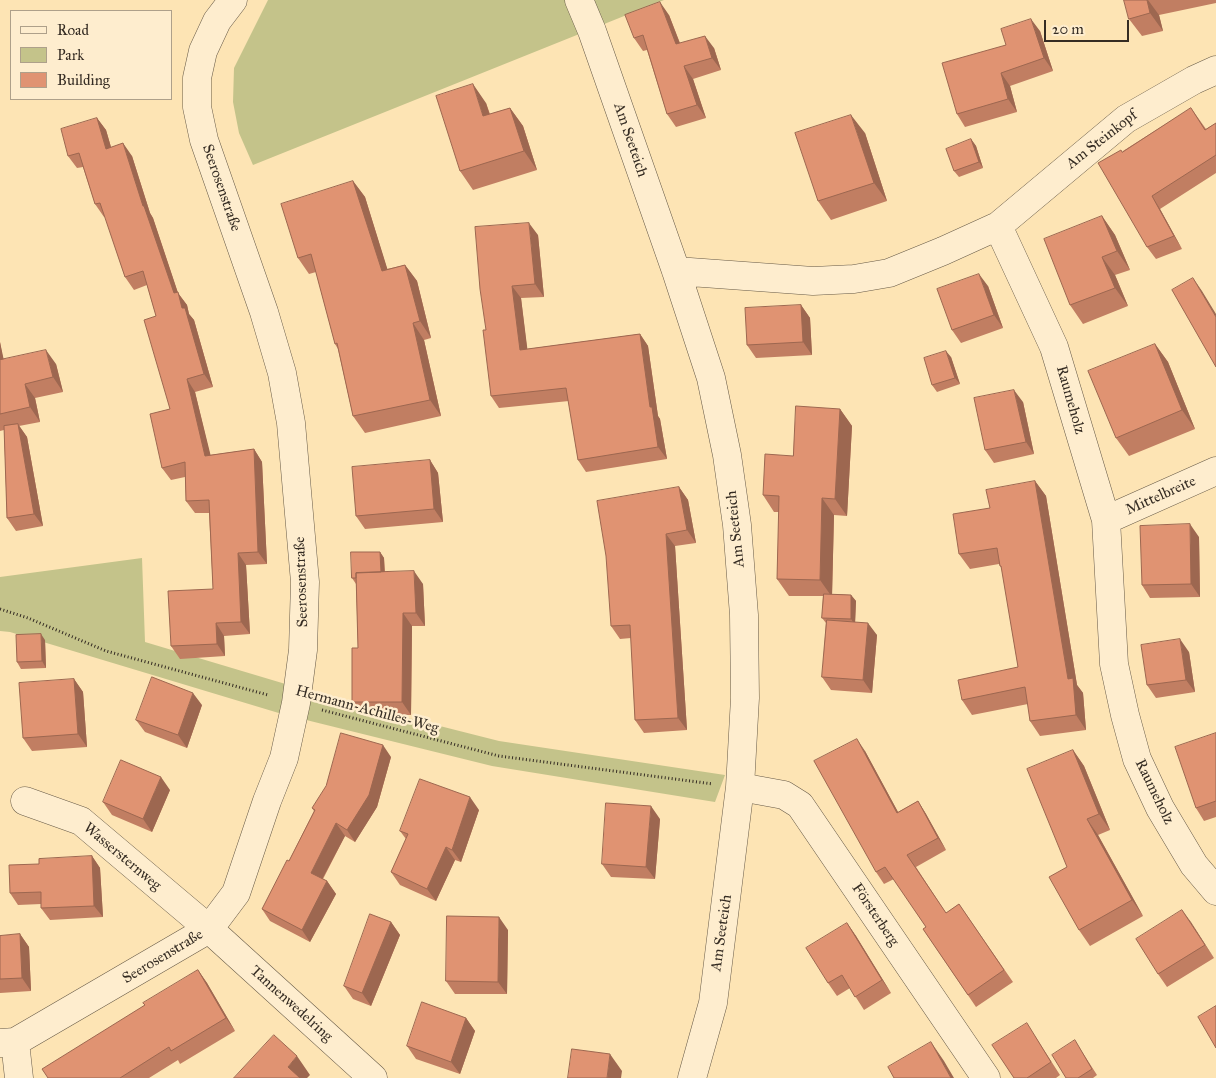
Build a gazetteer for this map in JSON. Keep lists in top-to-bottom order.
{
  "streets": {
    "street": [
      "Am Seeteich",
      "Am Steinkopf",
      "Seerosenstraße",
      "Raumeholz",
      "Mittelbreite",
      "Wassersternweg",
      "Försterberg",
      "Tannenwedelring"
    ],
    "path": ["Hermann-Achilles-Weg"]
  },
  "crossings": [
    ["Am Seeteich", "Hermann-Achilles-Weg"],
    ["Am Seeteich", "Försterberg"],
    ["Am Steinkopf", "Raumeholz"],
    ["Seerosenstraße", "Hermann-Achilles-Weg"],
    ["Seerosenstraße", "Wassersternweg"],
    ["Seerosenstraße", "Tannenwedelring"],
    ["Raumeholz", "Mittelbreite"],
    ["Hermann-Achilles-Weg", "Försterberg"],
    ["Wassersternweg", "Tannenwedelring"]
  ],
  "legend": ["Road", "Park", "Building"],
  "scale_bar": "20 m"
}
